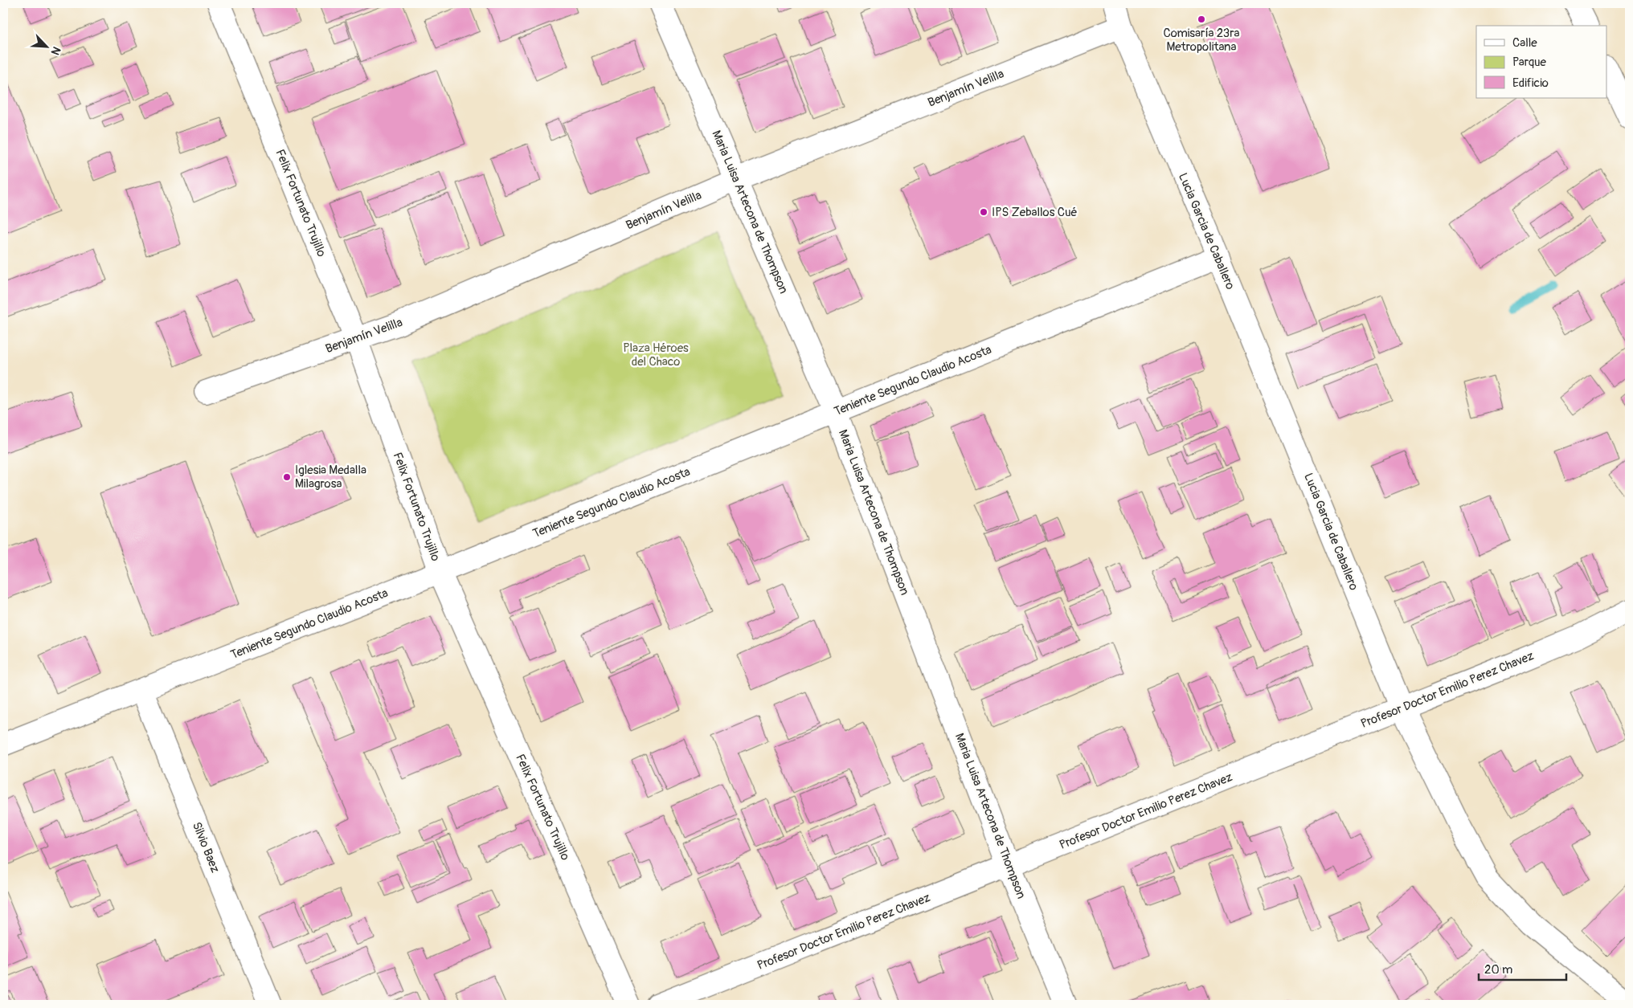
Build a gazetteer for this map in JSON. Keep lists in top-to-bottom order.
{
  "streets": {
    "street": [
      "Benjamín Velilla",
      "Felix Fortunato Trujillo",
      "Maria Luisa Artecona de Thompson",
      "Lucia Garcia de Caballero",
      "Teniente Segundo Claudio Acosta",
      "Profesor Doctor Emilio Perez Chavez",
      "Silvio Baez"
    ]
  },
  "crossings": [
    ["Benjamín Velilla", "Felix Fortunato Trujillo"],
    ["Benjamín Velilla", "Maria Luisa Artecona de Thompson"],
    ["Benjamín Velilla", "Lucia Garcia de Caballero"],
    ["Felix Fortunato Trujillo", "Teniente Segundo Claudio Acosta"],
    ["Maria Luisa Artecona de Thompson", "Teniente Segundo Claudio Acosta"],
    ["Maria Luisa Artecona de Thompson", "Profesor Doctor Emilio Perez Chavez"],
    ["Lucia Garcia de Caballero", "Teniente Segundo Claudio Acosta"],
    ["Lucia Garcia de Caballero", "Profesor Doctor Emilio Perez Chavez"],
    ["Teniente Segundo Claudio Acosta", "Silvio Baez"]
  ],
  "parks": ["Plaza Héroes del Chaco"],
  "places": ["Comisaría 23ra Metropolitana", "IPS Zeballos Cué", "Iglesia Medalla Milagrosa"],
  "legend": ["Calle", "Parque", "Edificio"],
  "scale_bar": "20 m",
  "north": "bottom right"
}
